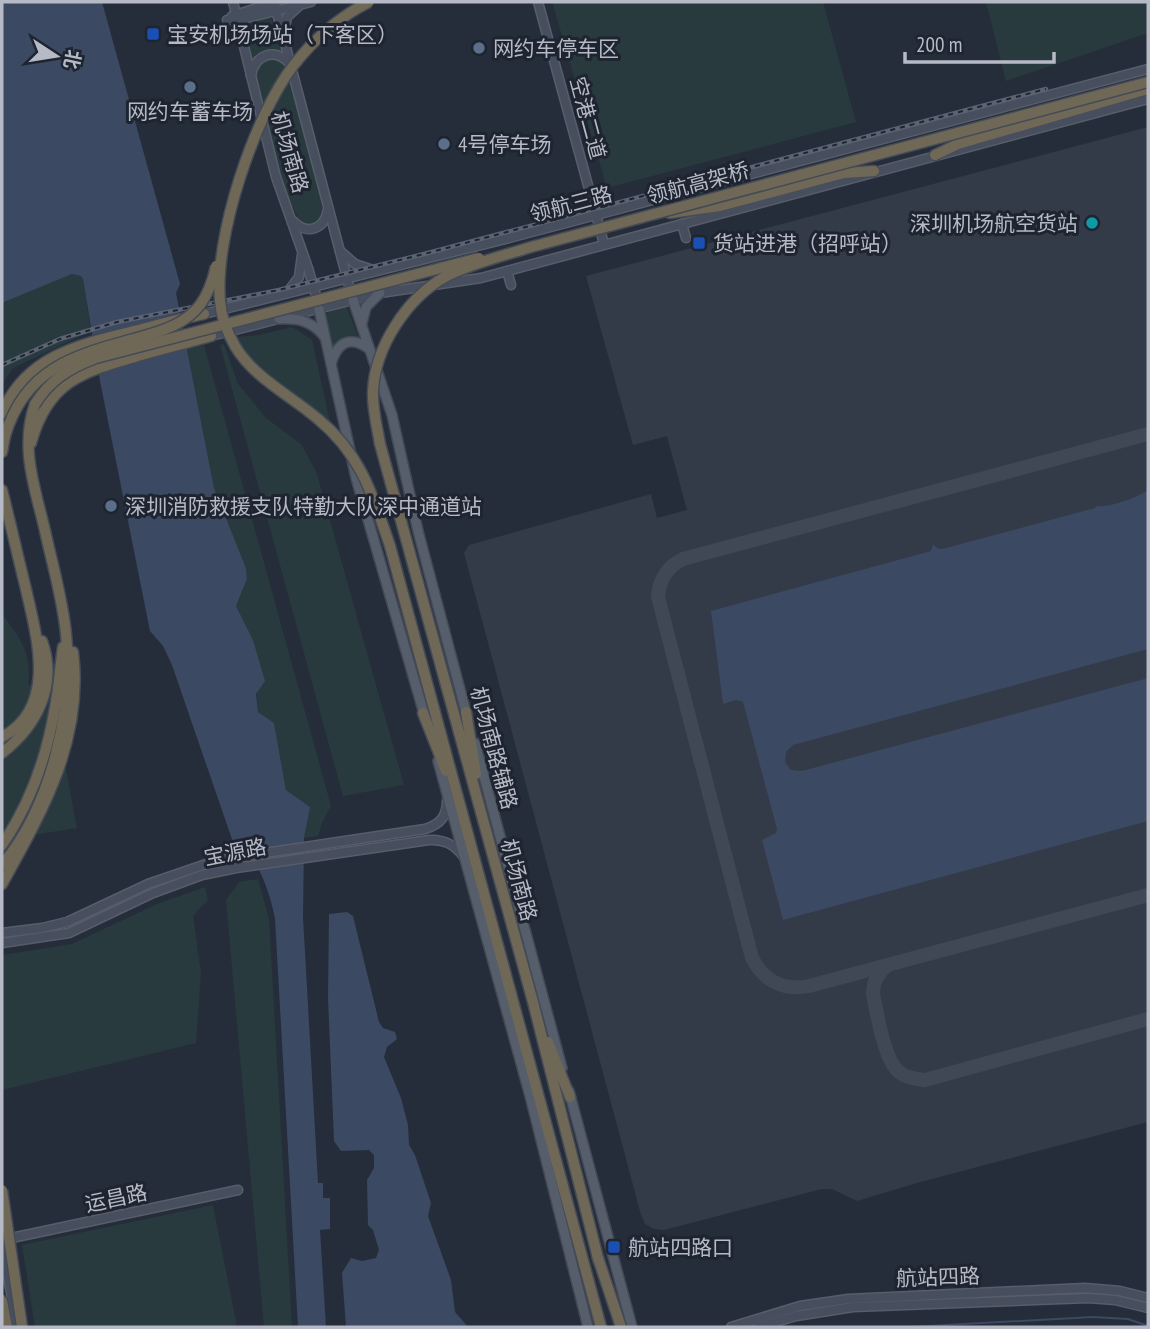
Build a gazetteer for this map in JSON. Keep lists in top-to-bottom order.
{
  "streets": {
    "highway": ["机场南路", "领航高架桥"],
    "main road": ["机场南路辅路"],
    "street": [
      "空港二道",
      "领航三路",
      "宝源路",
      "运昌路",
      "航站四路"
    ]
  },
  "crossings": [
    ["空港二道", "领航三路"],
    ["机场南路", "领航高架桥"],
    ["机场南路", "领航三路"],
    ["机场南路", "机场南路辅路"]
  ],
  "places": {
    "transit": ["宝安机场场站（下客区）", "货站进港（招呼站）", "航站四路口"],
    "other": [
      "网约车停车区",
      "网约车蓄车场",
      "4号停车场",
      "深圳机场航空货站",
      "深圳消防救援支队特勤大队深中通道站"
    ]
  },
  "scale_bar": "200 m",
  "north": "right"
}
